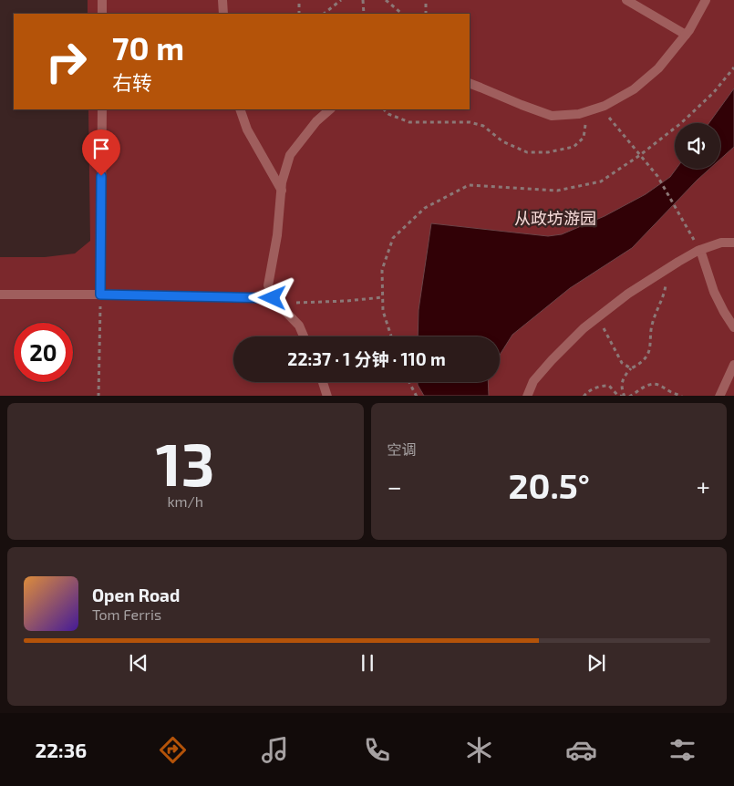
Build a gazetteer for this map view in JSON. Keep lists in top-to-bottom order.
{
  "parks": ["从政坊游园"],
  "page": {
    "turn": ["70 m", "右转"],
    "limit": "20",
    "trip": "22:37 · 1 分钟 · 110 m",
    "tile": [
      ["13", "km/h"],
      "空调"
    ],
    "heat": ["−", "20.5°", "+"],
    "song": ["Open Road", "Tom Ferris"],
    "tabs": "22:36"
  }
}
